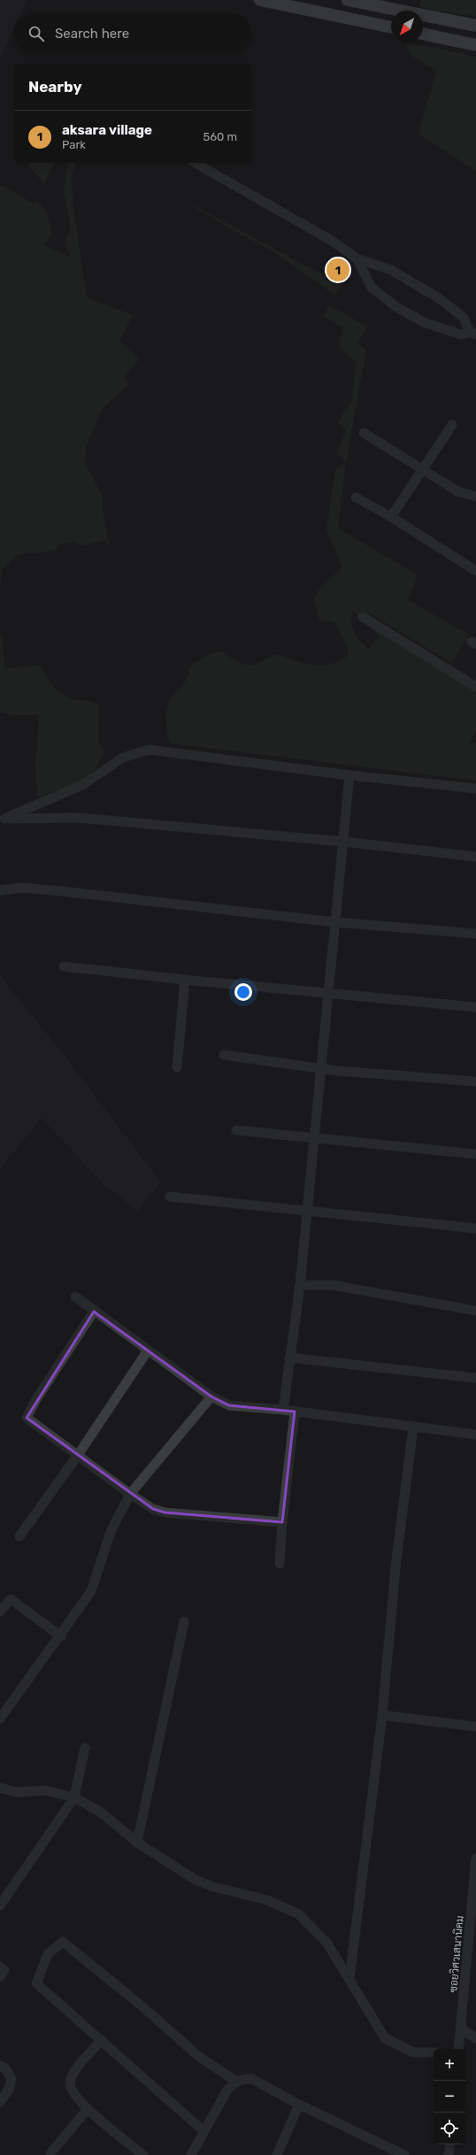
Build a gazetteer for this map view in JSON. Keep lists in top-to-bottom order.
{
  "streets": {
    "street": ["ซอยวิศวเสนานิคม"]
  },
  "north": "bottom left",
  "page": {
    "search": "Search here",
    "heading": "Nearby",
    "list": [
      {
        "mark": "1",
        "name": "aksara village",
        "note": "Park",
        "value": "560 m"
      }
    ],
    "pins": "1",
    "map_buttons": ["+", "−"]
  }
}
